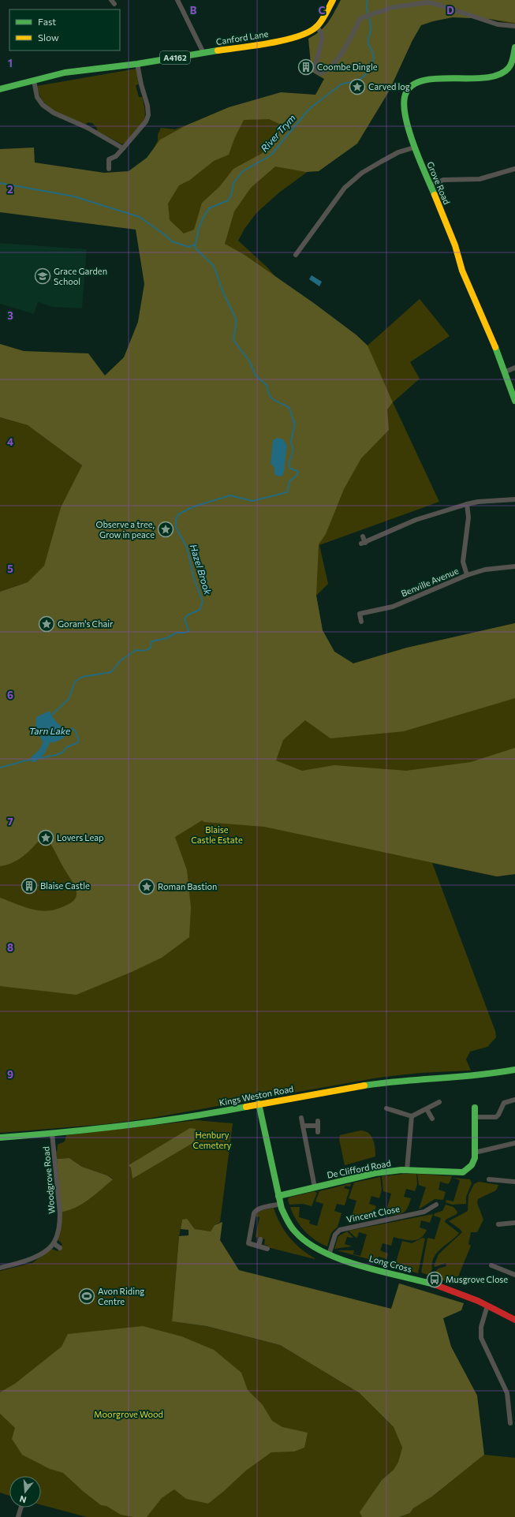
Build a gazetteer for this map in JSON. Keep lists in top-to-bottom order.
{
  "streets": {
    "street": [
      "Canford Lane",
      "A4162",
      "Grove Road",
      "Benville Avenue",
      "Kings Weston Road",
      "De Clifford Road",
      "Woodgrove Road",
      "Vincent Close",
      "Long Cross"
    ]
  },
  "crossings": [
    ["Kings Weston Road", "Woodgrove Road"],
    ["Kings Weston Road", "Long Cross"],
    ["De Clifford Road", "Long Cross"],
    ["Vincent Close", "Long Cross"]
  ],
  "water": ["River Trym", "Hazel Brook", "Tarn Lake"],
  "parks": ["Blaise Castle Estate", "Henbury Cemetery", "Moorgrove Wood"],
  "places": {
    "building": ["Coombe Dingle", "Blaise Castle"],
    "place": [
      "Carved log",
      "Observe a tree, Grow in peace",
      "Goram's Chair",
      "Lovers Leap",
      "Roman Bastion"
    ],
    "school or university": ["Grace Garden School"],
    "bus stop": ["Musgrove Close"],
    "sports": ["Avon Riding Centre"]
  },
  "legend": ["Fast", "Slow"],
  "north": "bottom",
  "grid": {
    "columns": ["B", "C", "D"],
    "rows": [
      "1",
      "2",
      "3",
      "4",
      "5",
      "6",
      "7",
      "8",
      "9"
    ]
  }
}
